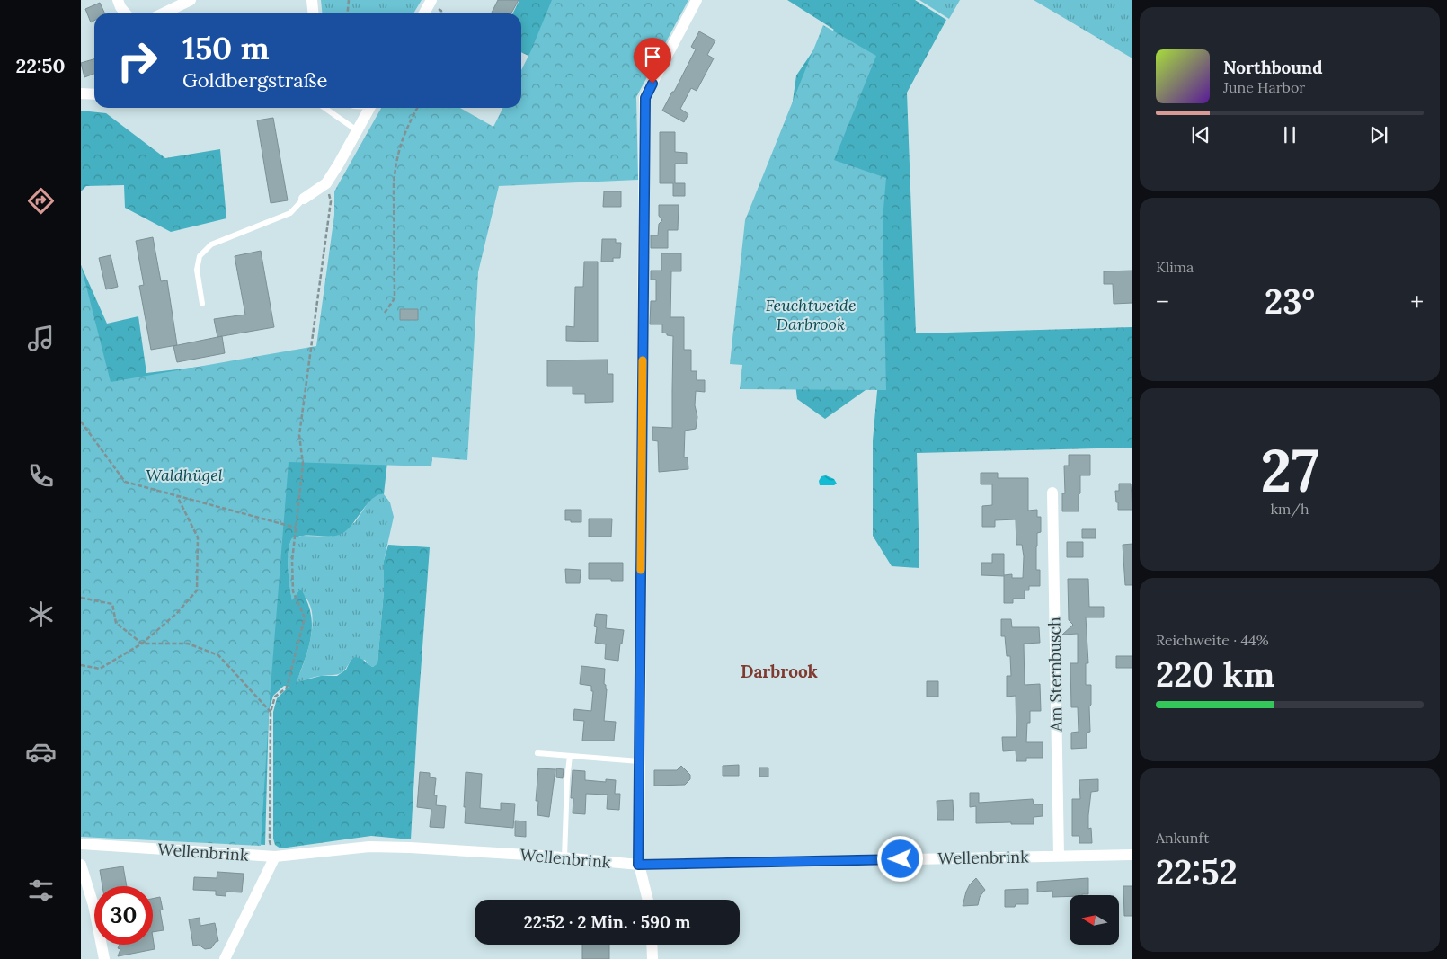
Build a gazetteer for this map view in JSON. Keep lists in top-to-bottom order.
{
  "streets": {
    "street": ["Am Sternbusch", "Wellenbrink"]
  },
  "crossings": [
    ["Am Sternbusch", "Wellenbrink"]
  ],
  "districts": ["Darbrook"],
  "parks": ["Feuchtweide Darbrook", "Waldhügel"],
  "north": "left",
  "page": {
    "tabs": "22:50",
    "turn": ["150 m", "Goldbergstraße"],
    "song": ["Northbound", "June Harbor"],
    "tile": [
      "Klima",
      ["27", "km/h"],
      ["Reichweite · 44%", "220 km"],
      ["Ankunft", "22:52"]
    ],
    "heat": ["−", "23°", "+"],
    "limit": "30",
    "trip": "22:52 · 2 Min. · 590 m"
  }
}
